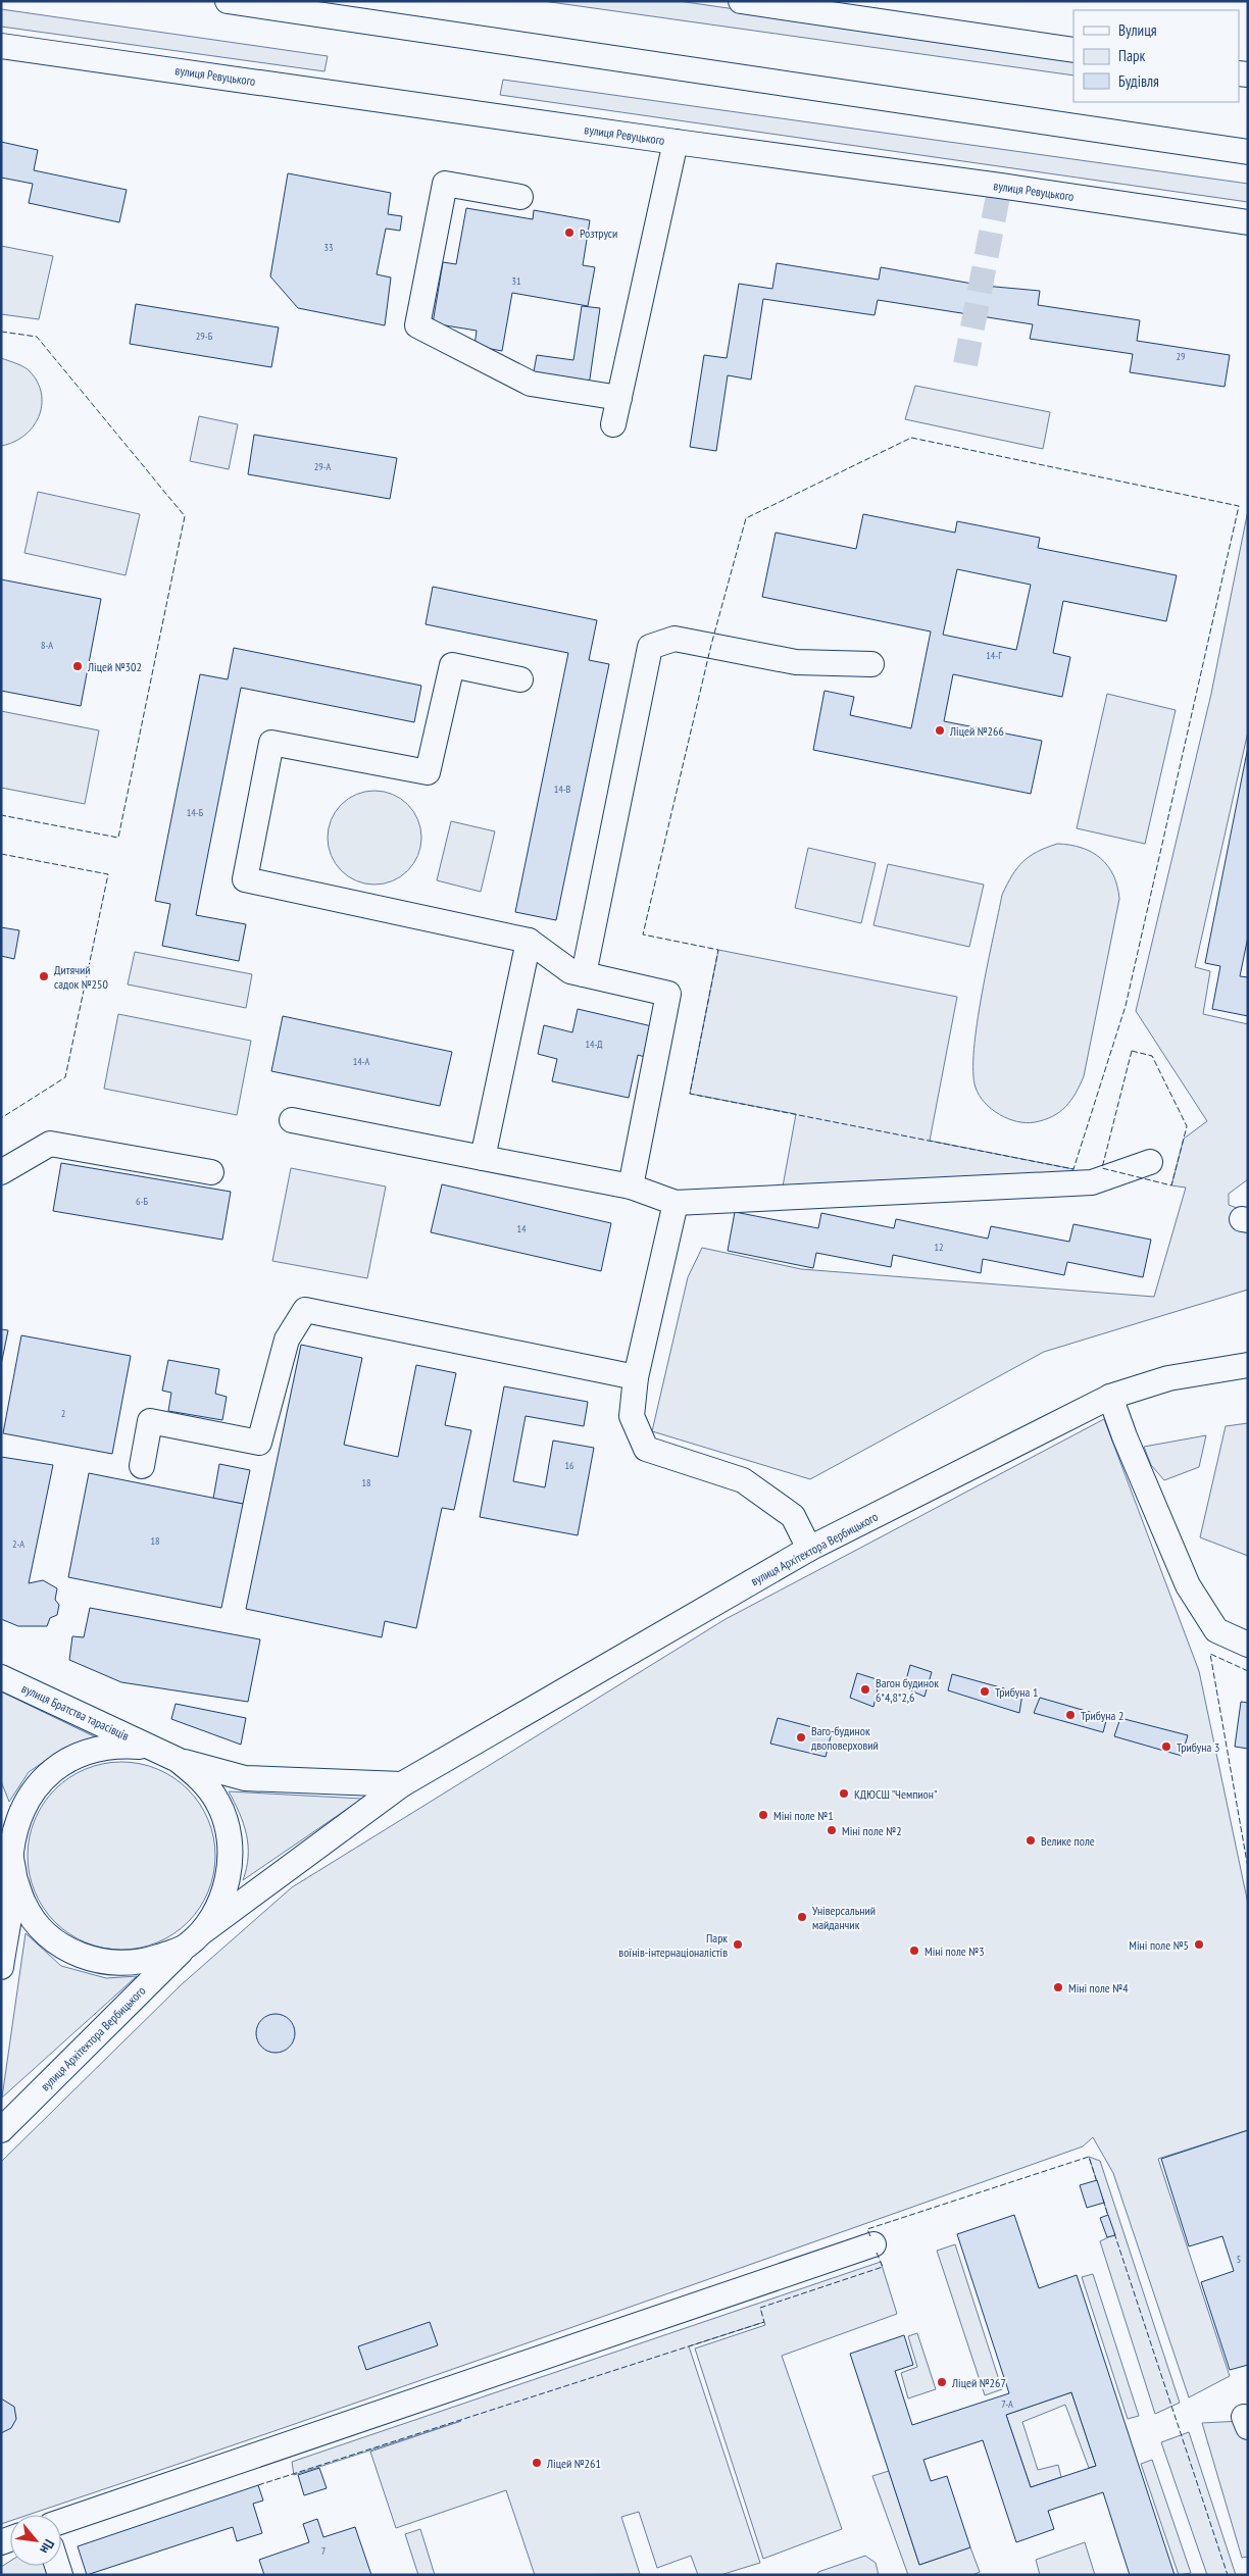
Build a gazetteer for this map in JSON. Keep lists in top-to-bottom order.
{
  "streets": {
    "street": ["вулиця Ревуцького", "вулиця Архітектора Вербицького", "вулиця Братства тарасівців"]
  },
  "places": [
    "Розтруси",
    "Ліцей №302",
    "Ліцей №266",
    "Дитячий садок №250",
    "Вагон будинок 6*4,8*2,6",
    "Трибуна 1",
    "Трибуна 2",
    "Ваго-будинок двоповерховий",
    "Трибуна 3",
    "КДЮСШ \"Чемпион\"",
    "Міні поле №1",
    "Міні поле №2",
    "Велике поле",
    "Універсальний майданчик",
    "Парк воїнів-інтернаціоналістів",
    "Міні поле №5",
    "Міні поле №3",
    "Міні поле №4",
    "Ліцей №267",
    "Ліцей №261"
  ],
  "house_numbers": [
    "33",
    "31",
    "29-Б",
    "29",
    "29-А",
    "8-А",
    "14-Г",
    "14-В",
    "14-Б",
    "14-Д",
    "14-А",
    "6-Б",
    "14",
    "12",
    "2",
    "16",
    "18",
    "18",
    "2-А",
    "5",
    "7-А",
    "7"
  ],
  "legend": ["Вулиця", "Парк", "Будівля"],
  "north": "bottom right"
}
